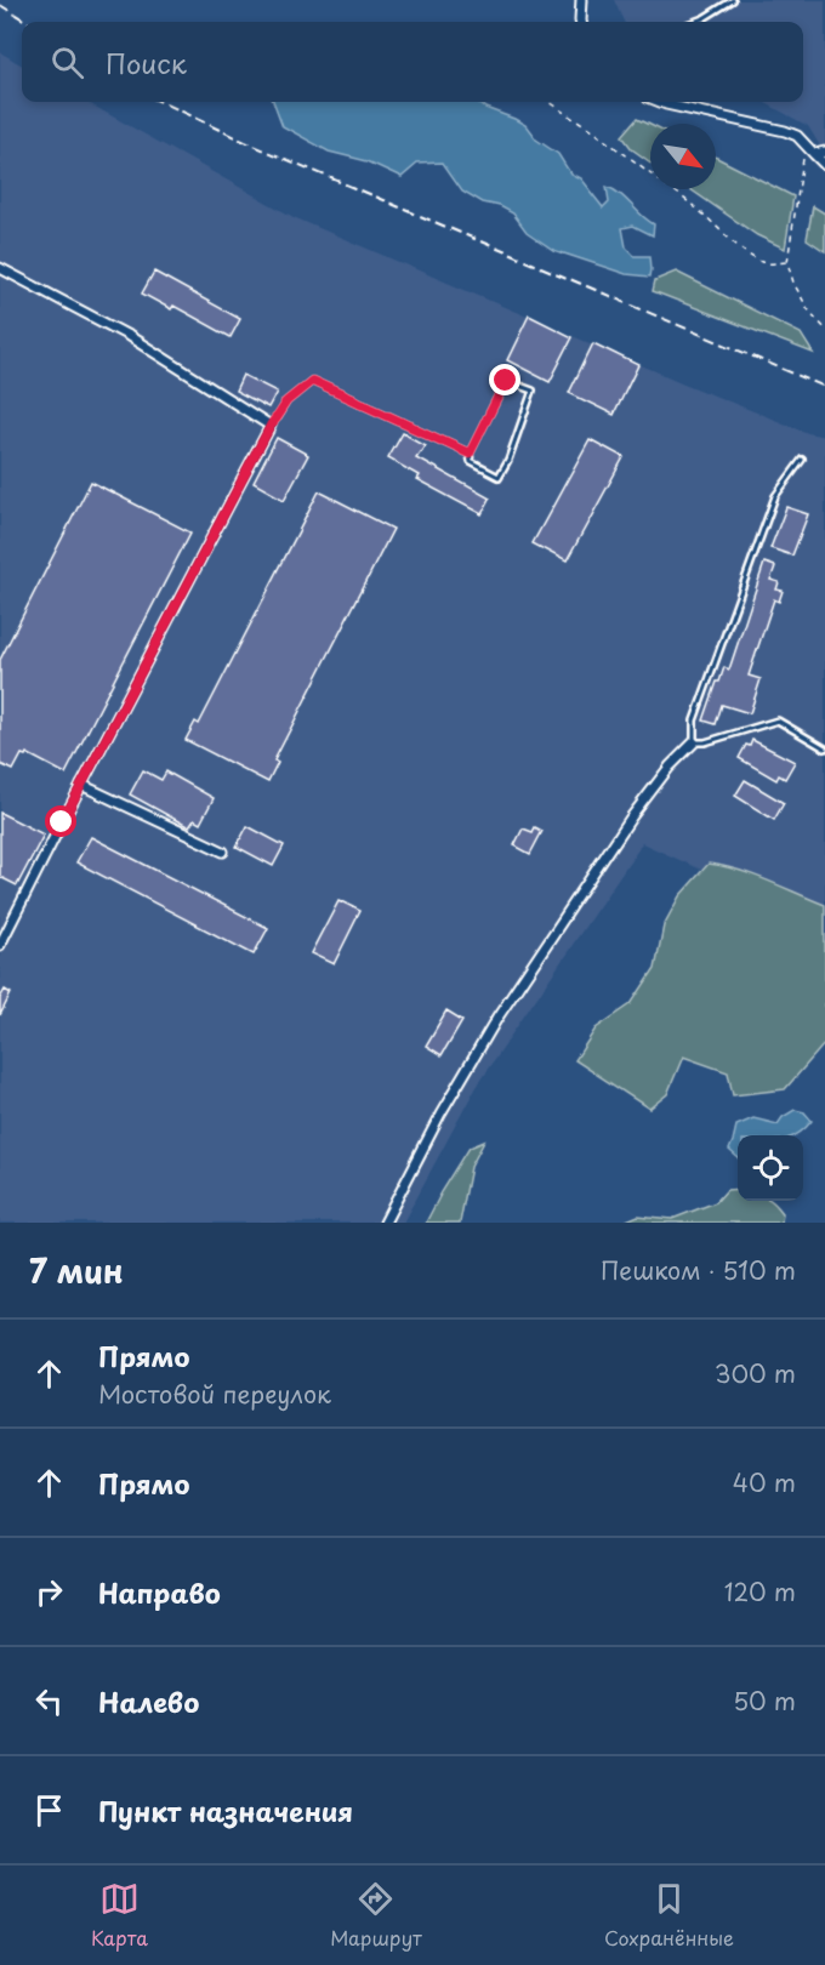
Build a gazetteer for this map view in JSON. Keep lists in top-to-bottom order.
{
  "north": "bottom right",
  "page": {
    "search": "Поиск",
    "heading": ["7 мин", "Пешком · 510 m"],
    "list": [
      ["Прямо", "Мостовой переулок", "300 m"],
      ["Прямо", "40 m"],
      ["Направо", "120 m"],
      ["Налево", "50 m"],
      "Пункт назначения"
    ],
    "nav": ["Карта", "Маршрут", "Сохранённые"]
  }
}
